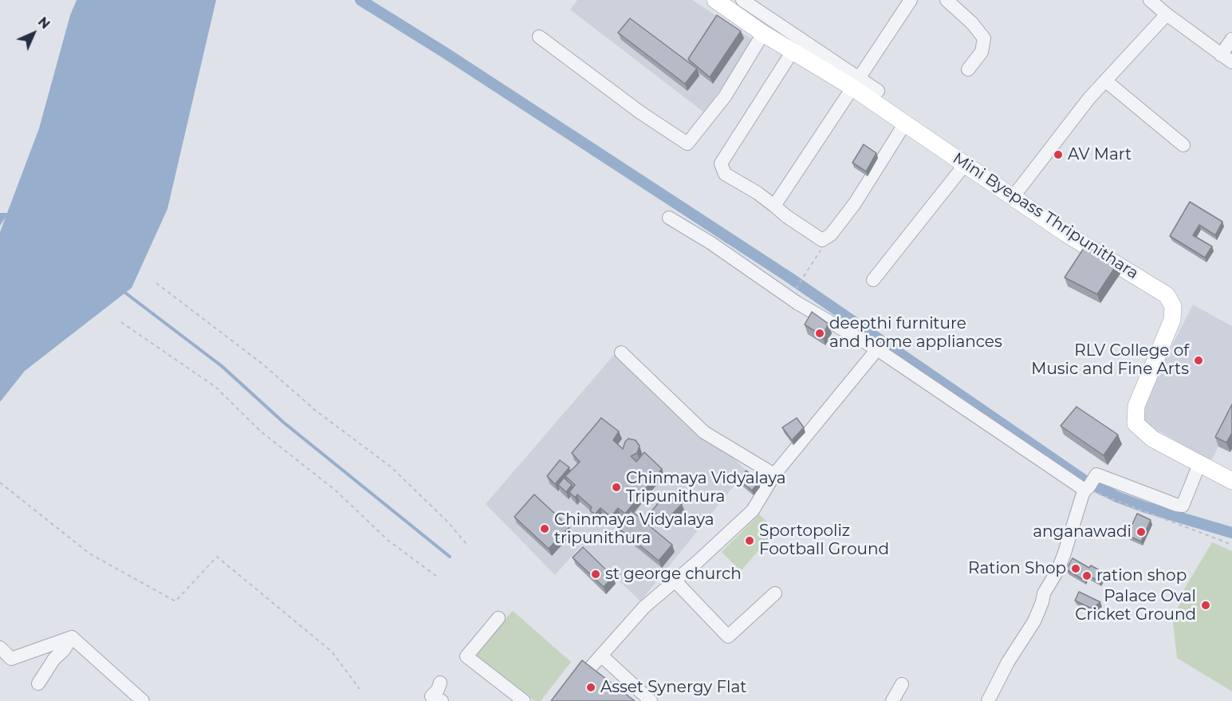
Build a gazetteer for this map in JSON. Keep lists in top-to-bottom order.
{
  "streets": {
    "main road": ["Mini Byepass Thripunithara"]
  },
  "places": [
    "AV Mart",
    "deepthi furniture and home appliances",
    "RLV College of Music and Fine Arts",
    "Chinmaya Vidyalaya Tripunithura",
    "Chinmaya Vidyalaya tripunithura",
    "anganawadi",
    "Sportopoliz Football Ground",
    "Ration Shop",
    "st george church",
    "ration shop",
    "Palace Oval Cricket Ground",
    "Asset Synergy Flat"
  ],
  "north": "top right"
}
